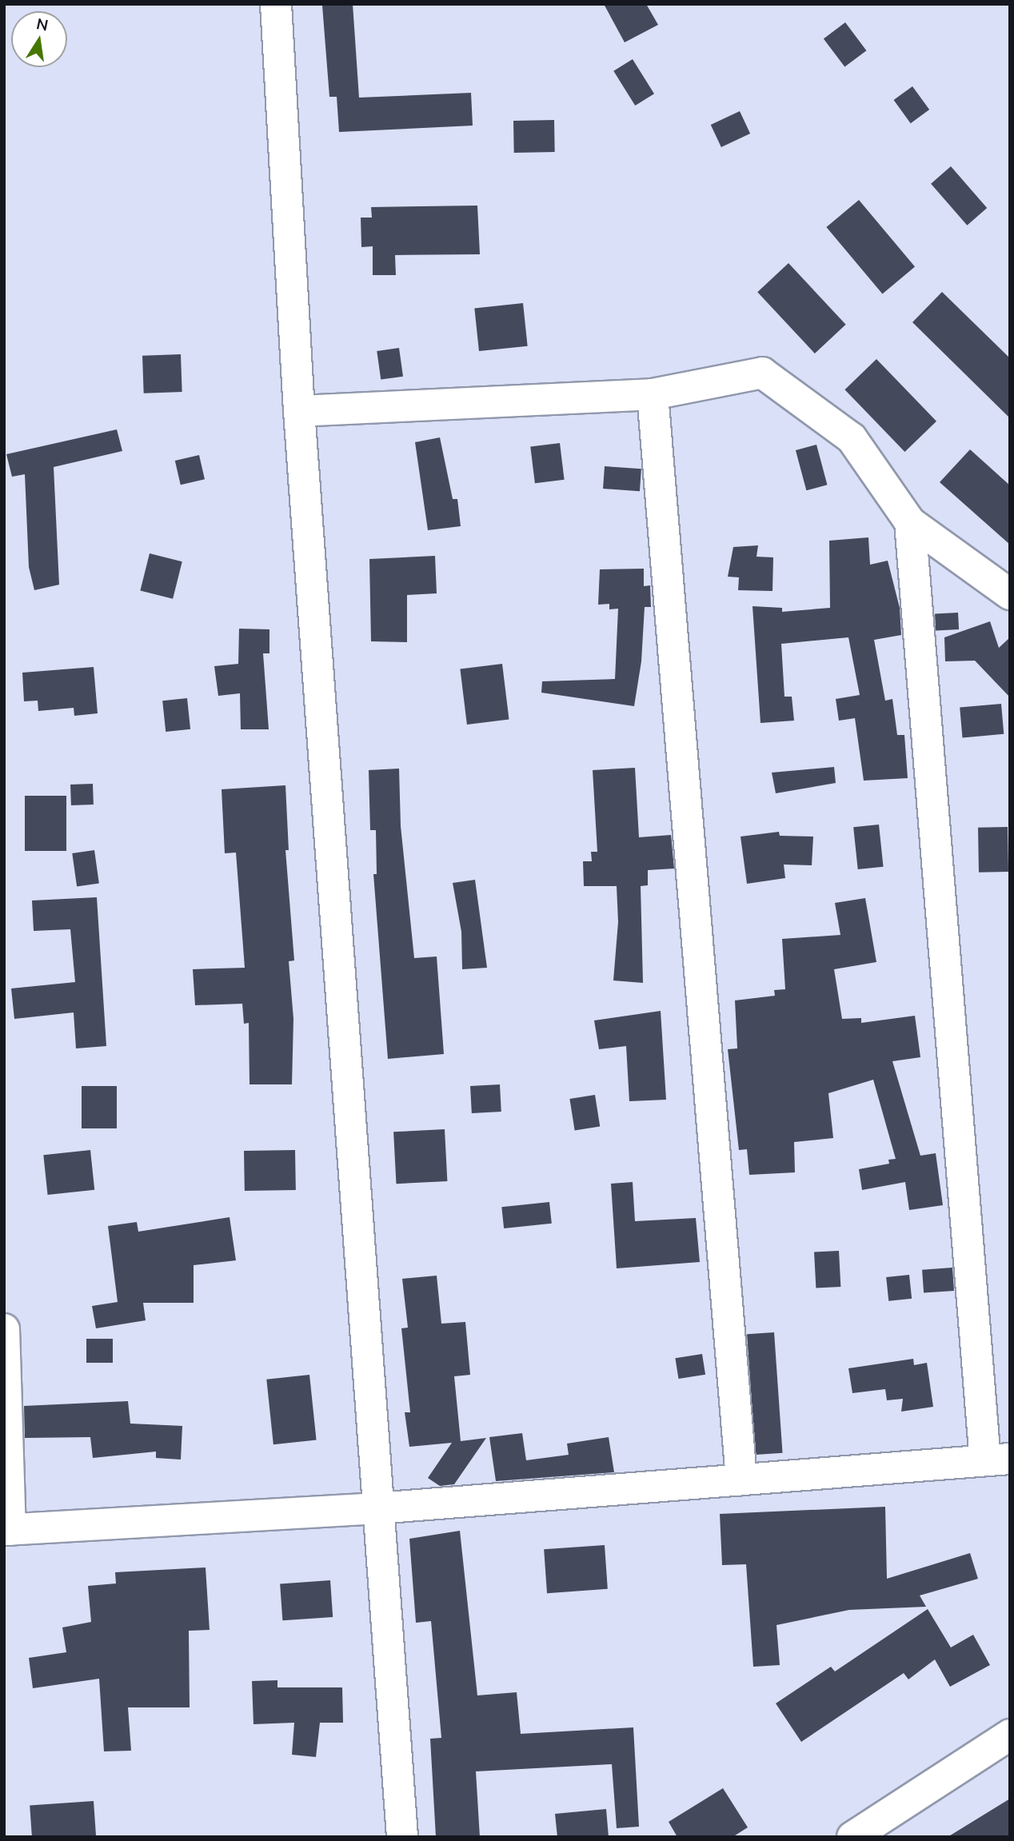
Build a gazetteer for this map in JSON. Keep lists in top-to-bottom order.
{
  "north": "top"
}
